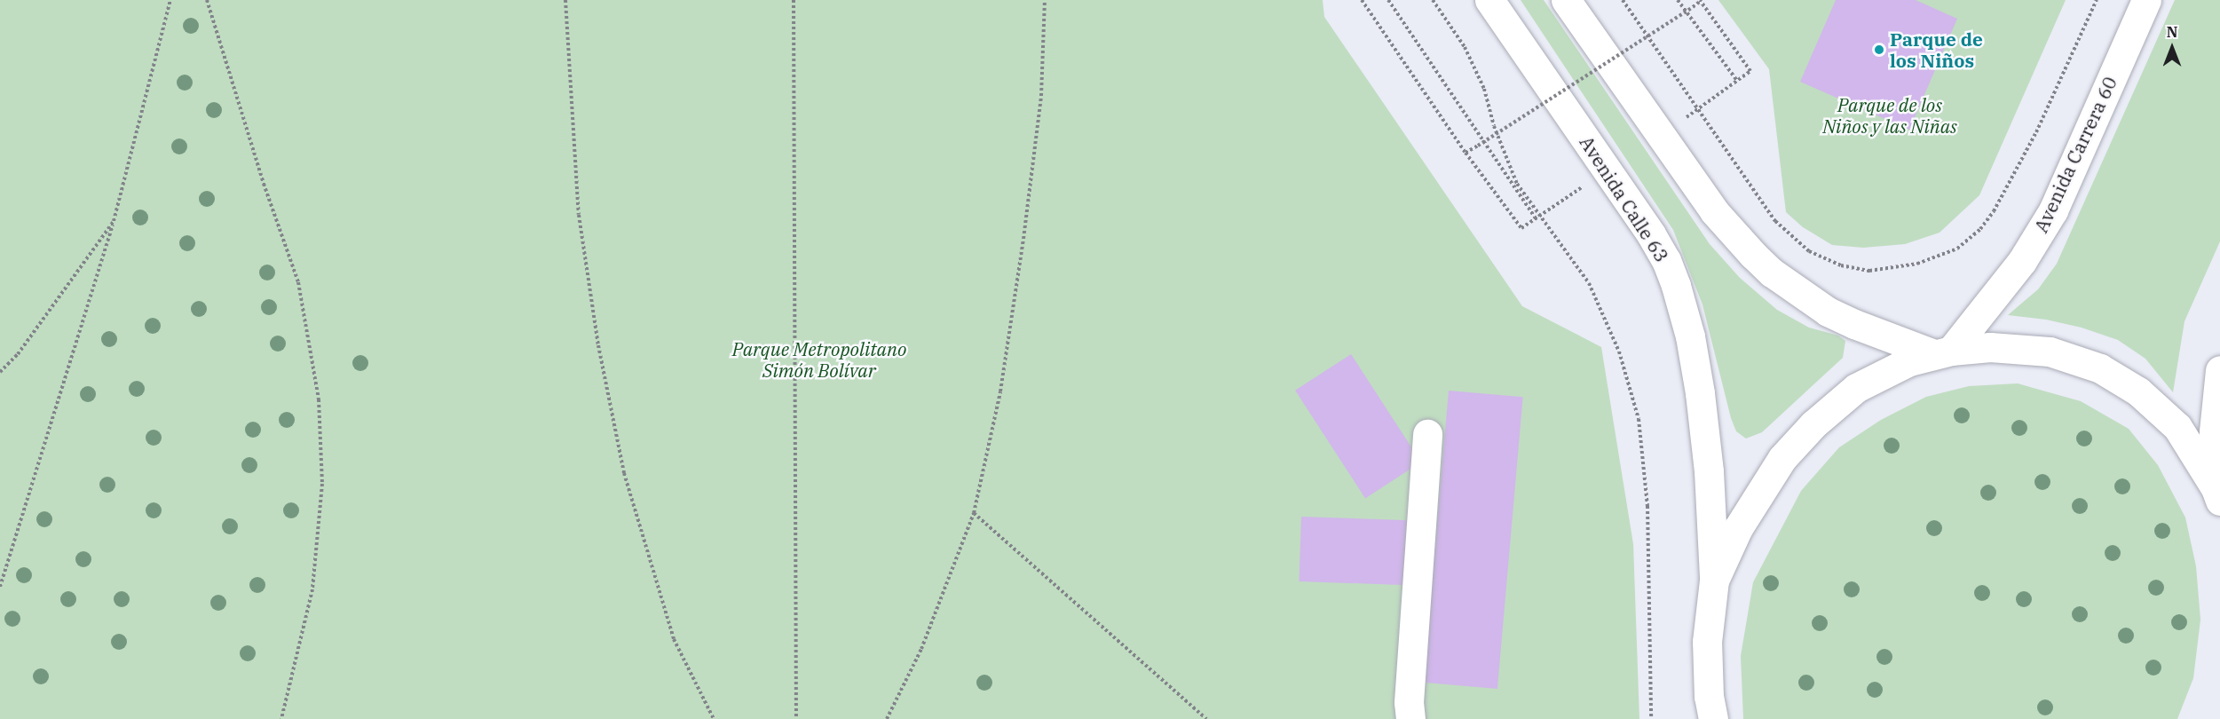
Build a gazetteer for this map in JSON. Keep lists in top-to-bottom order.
{
  "streets": {
    "main road": ["Avenida Carrera 60", "Avenida Calle 63"]
  },
  "parks": ["Parque de los Niños y las Niñas", "Parque Metropolitano Simón Bolívar"],
  "places": ["Parque de los Niños"],
  "north": "top"
}
